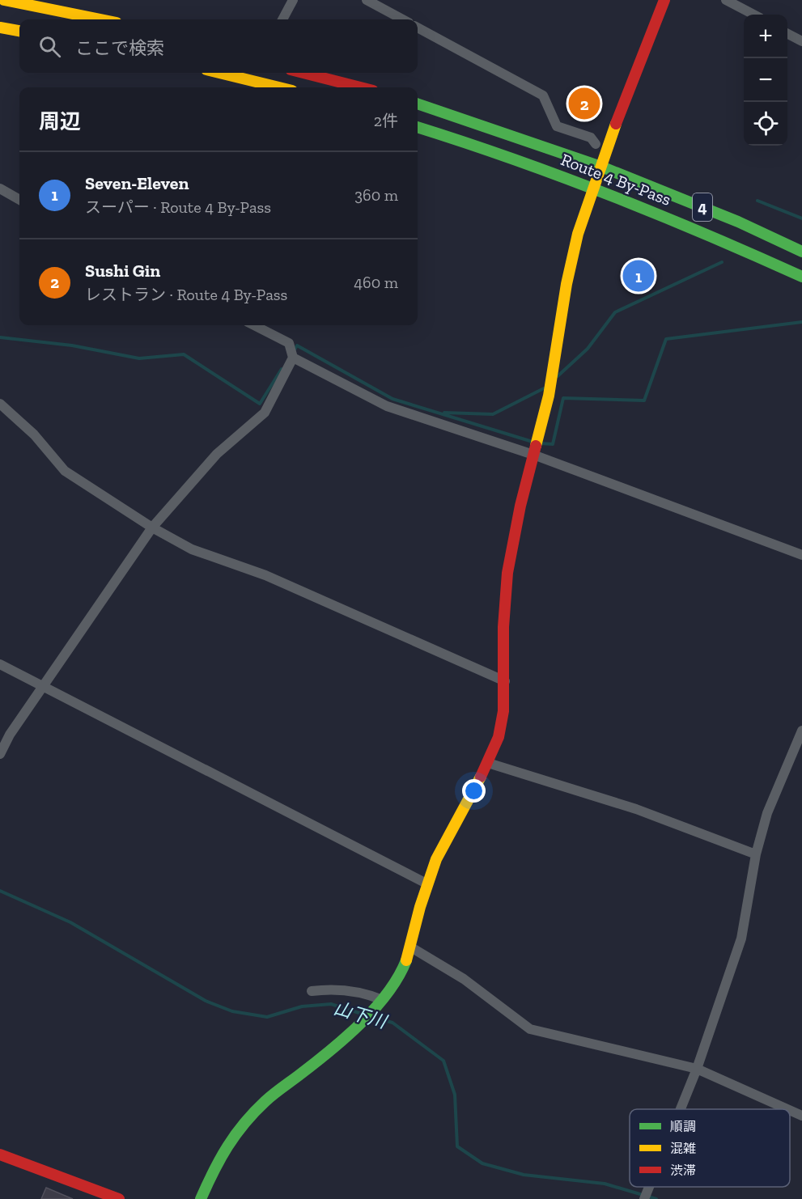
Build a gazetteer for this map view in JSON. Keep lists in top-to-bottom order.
{
  "streets": {
    "main road": ["Route 4 By-Pass", "4"]
  },
  "water": ["山下川"],
  "legend": ["順調", "混雑", "渋滞"],
  "page": {
    "map_buttons": ["+", "−"],
    "search": "ここで検索",
    "pins": ["2", "1"],
    "heading": ["周辺", "2件"],
    "list": [
      {
        "mark": "1",
        "name": "Seven-Eleven",
        "note": "スーパー · Route 4 By-Pass",
        "value": "360 m"
      },
      {
        "mark": "2",
        "name": "Sushi Gin",
        "note": "レストラン · Route 4 By-Pass",
        "value": "460 m"
      }
    ]
  }
}
